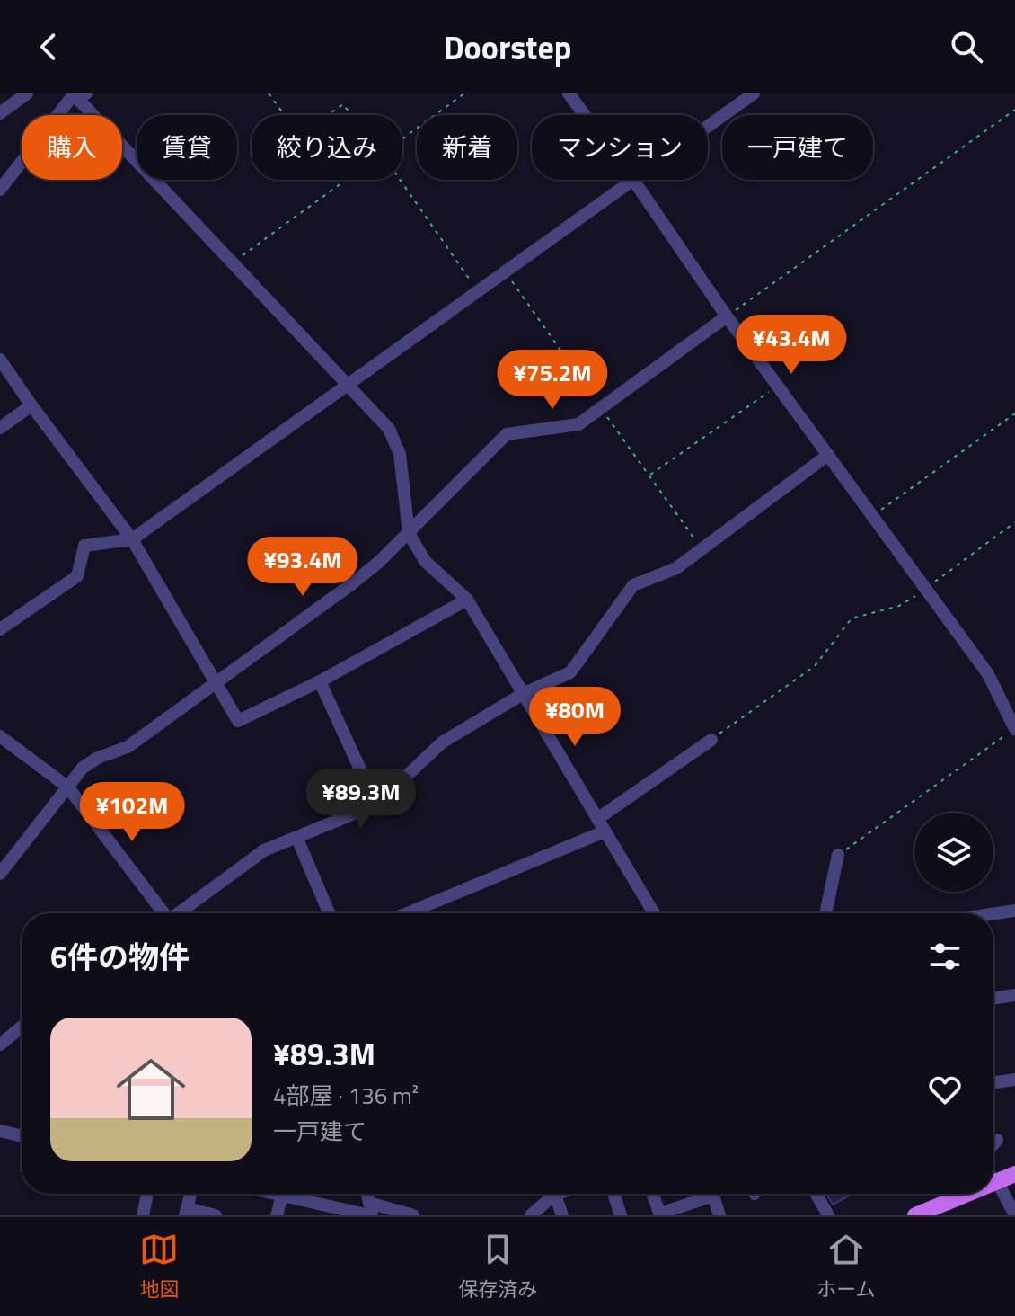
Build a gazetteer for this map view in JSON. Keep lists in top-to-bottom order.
{
  "page": {
    "header": "Doorstep",
    "chip": [
      "購入",
      "賃貸",
      "絞り込み",
      "新着",
      "マンション",
      "一戸建て"
    ],
    "price": [
      "¥43.4M",
      "¥75.2M",
      "¥93.4M",
      "¥80M",
      "¥89.3M",
      "¥102M"
    ],
    "heading": "6件の物件",
    "list": [
      {
        "name": "¥89.3M",
        "note": "4部屋 · 136 m² · 一戸建て"
      }
    ],
    "tabs": ["地図", "保存済み", "ホーム"]
  }
}
